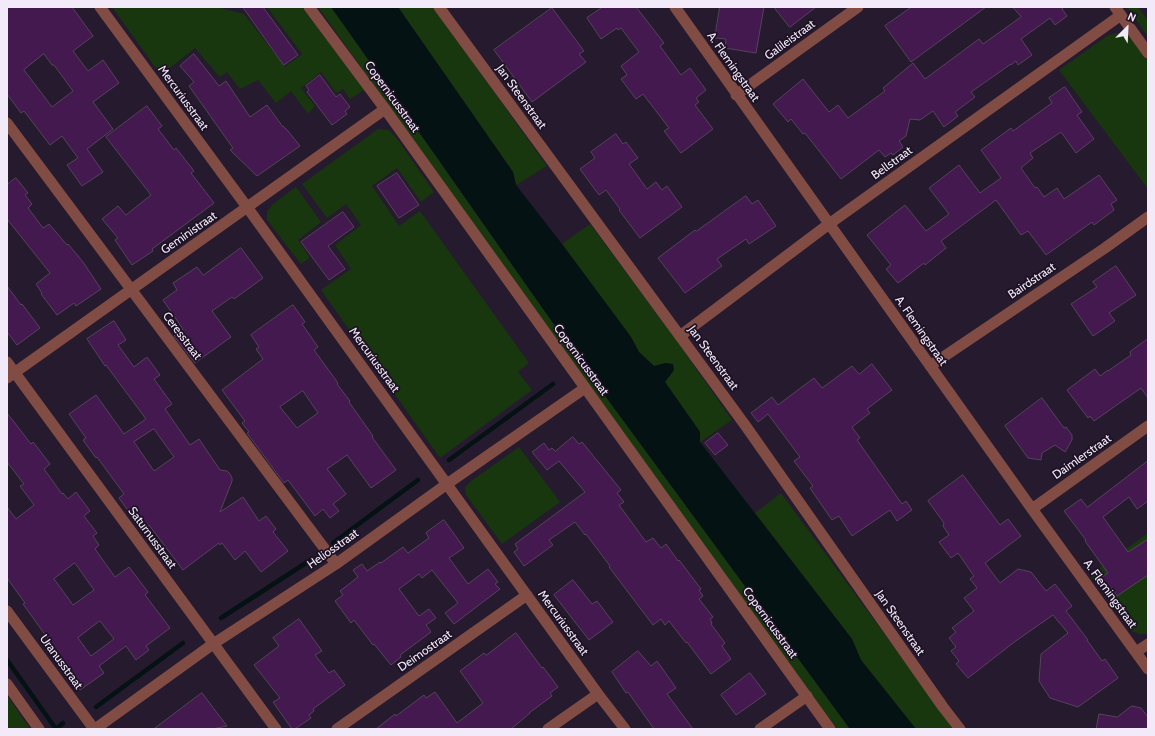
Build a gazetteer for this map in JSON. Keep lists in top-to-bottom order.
{
  "streets": {
    "street": [
      "Galileistraat",
      "A. Flemingstraat",
      "Copernicusstraat",
      "Jan Steenstraat",
      "Mercuriusstraat",
      "Bellstraat",
      "Geministraat",
      "Bairdstraat",
      "Ceresstraat",
      "Daimlerstraat",
      "Saturnusstraat",
      "Heliosstraat",
      "Deimostraat",
      "Uranusstraat"
    ]
  },
  "crossings": [
    ["Galileistraat", "A. Flemingstraat"],
    ["A. Flemingstraat", "Bellstraat"],
    ["A. Flemingstraat", "Bairdstraat"],
    ["A. Flemingstraat", "Daimlerstraat"],
    ["Copernicusstraat", "Geministraat"],
    ["Copernicusstraat", "Heliosstraat"],
    ["Jan Steenstraat", "Bellstraat"],
    ["Mercuriusstraat", "Geministraat"],
    ["Mercuriusstraat", "Heliosstraat"],
    ["Mercuriusstraat", "Deimostraat"],
    ["Geministraat", "Ceresstraat"],
    ["Geministraat", "Saturnusstraat"],
    ["Ceresstraat", "Heliosstraat"],
    ["Saturnusstraat", "Heliosstraat"],
    ["Heliosstraat", "Uranusstraat"]
  ],
  "north": "top right"
}
